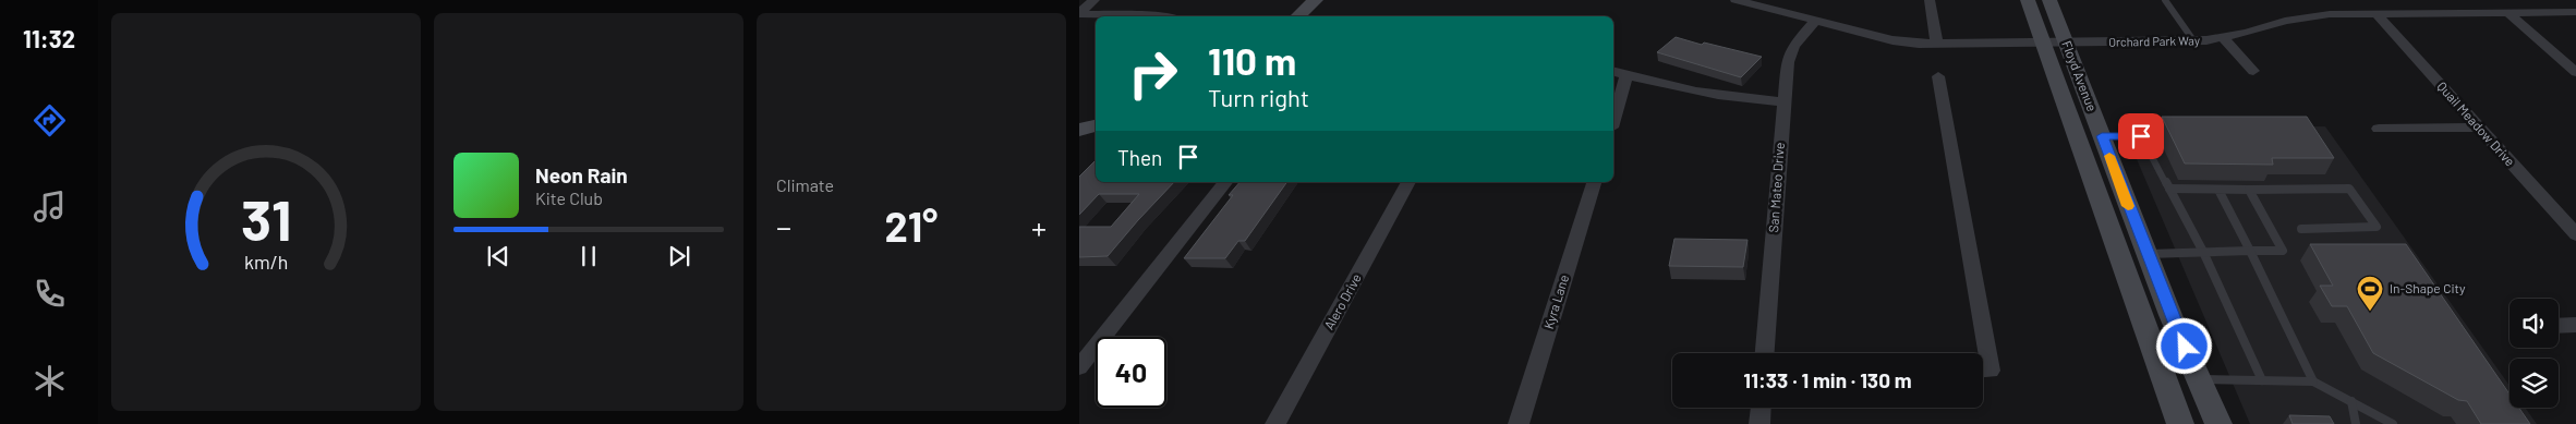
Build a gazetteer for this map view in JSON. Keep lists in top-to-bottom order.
{
  "streets": {
    "street": [
      "Orchard Park Way",
      "Floyd Avenue",
      "Quail Meadow Drive",
      "San Mateo Drive",
      "Alero Drive",
      "Kyra Lane"
    ]
  },
  "crossings": [
    ["Orchard Park Way", "Floyd Avenue"],
    ["Orchard Park Way", "Quail Meadow Drive"],
    ["Orchard Park Way", "San Mateo Drive"]
  ],
  "places": {
    "sports": ["In-Shape City"]
  },
  "page": {
    "tabs": "11:32",
    "tile": "Climate",
    "turn": ["110 m", "Turn right"],
    "then": "Then",
    "song": ["Neon Rain", "Kite Club"],
    "heat": ["−", "21°", "+"],
    "limit": "40",
    "trip": "11:33 · 1 min · 130 m",
    "gauge": ["31", "km/h"]
  }
}
